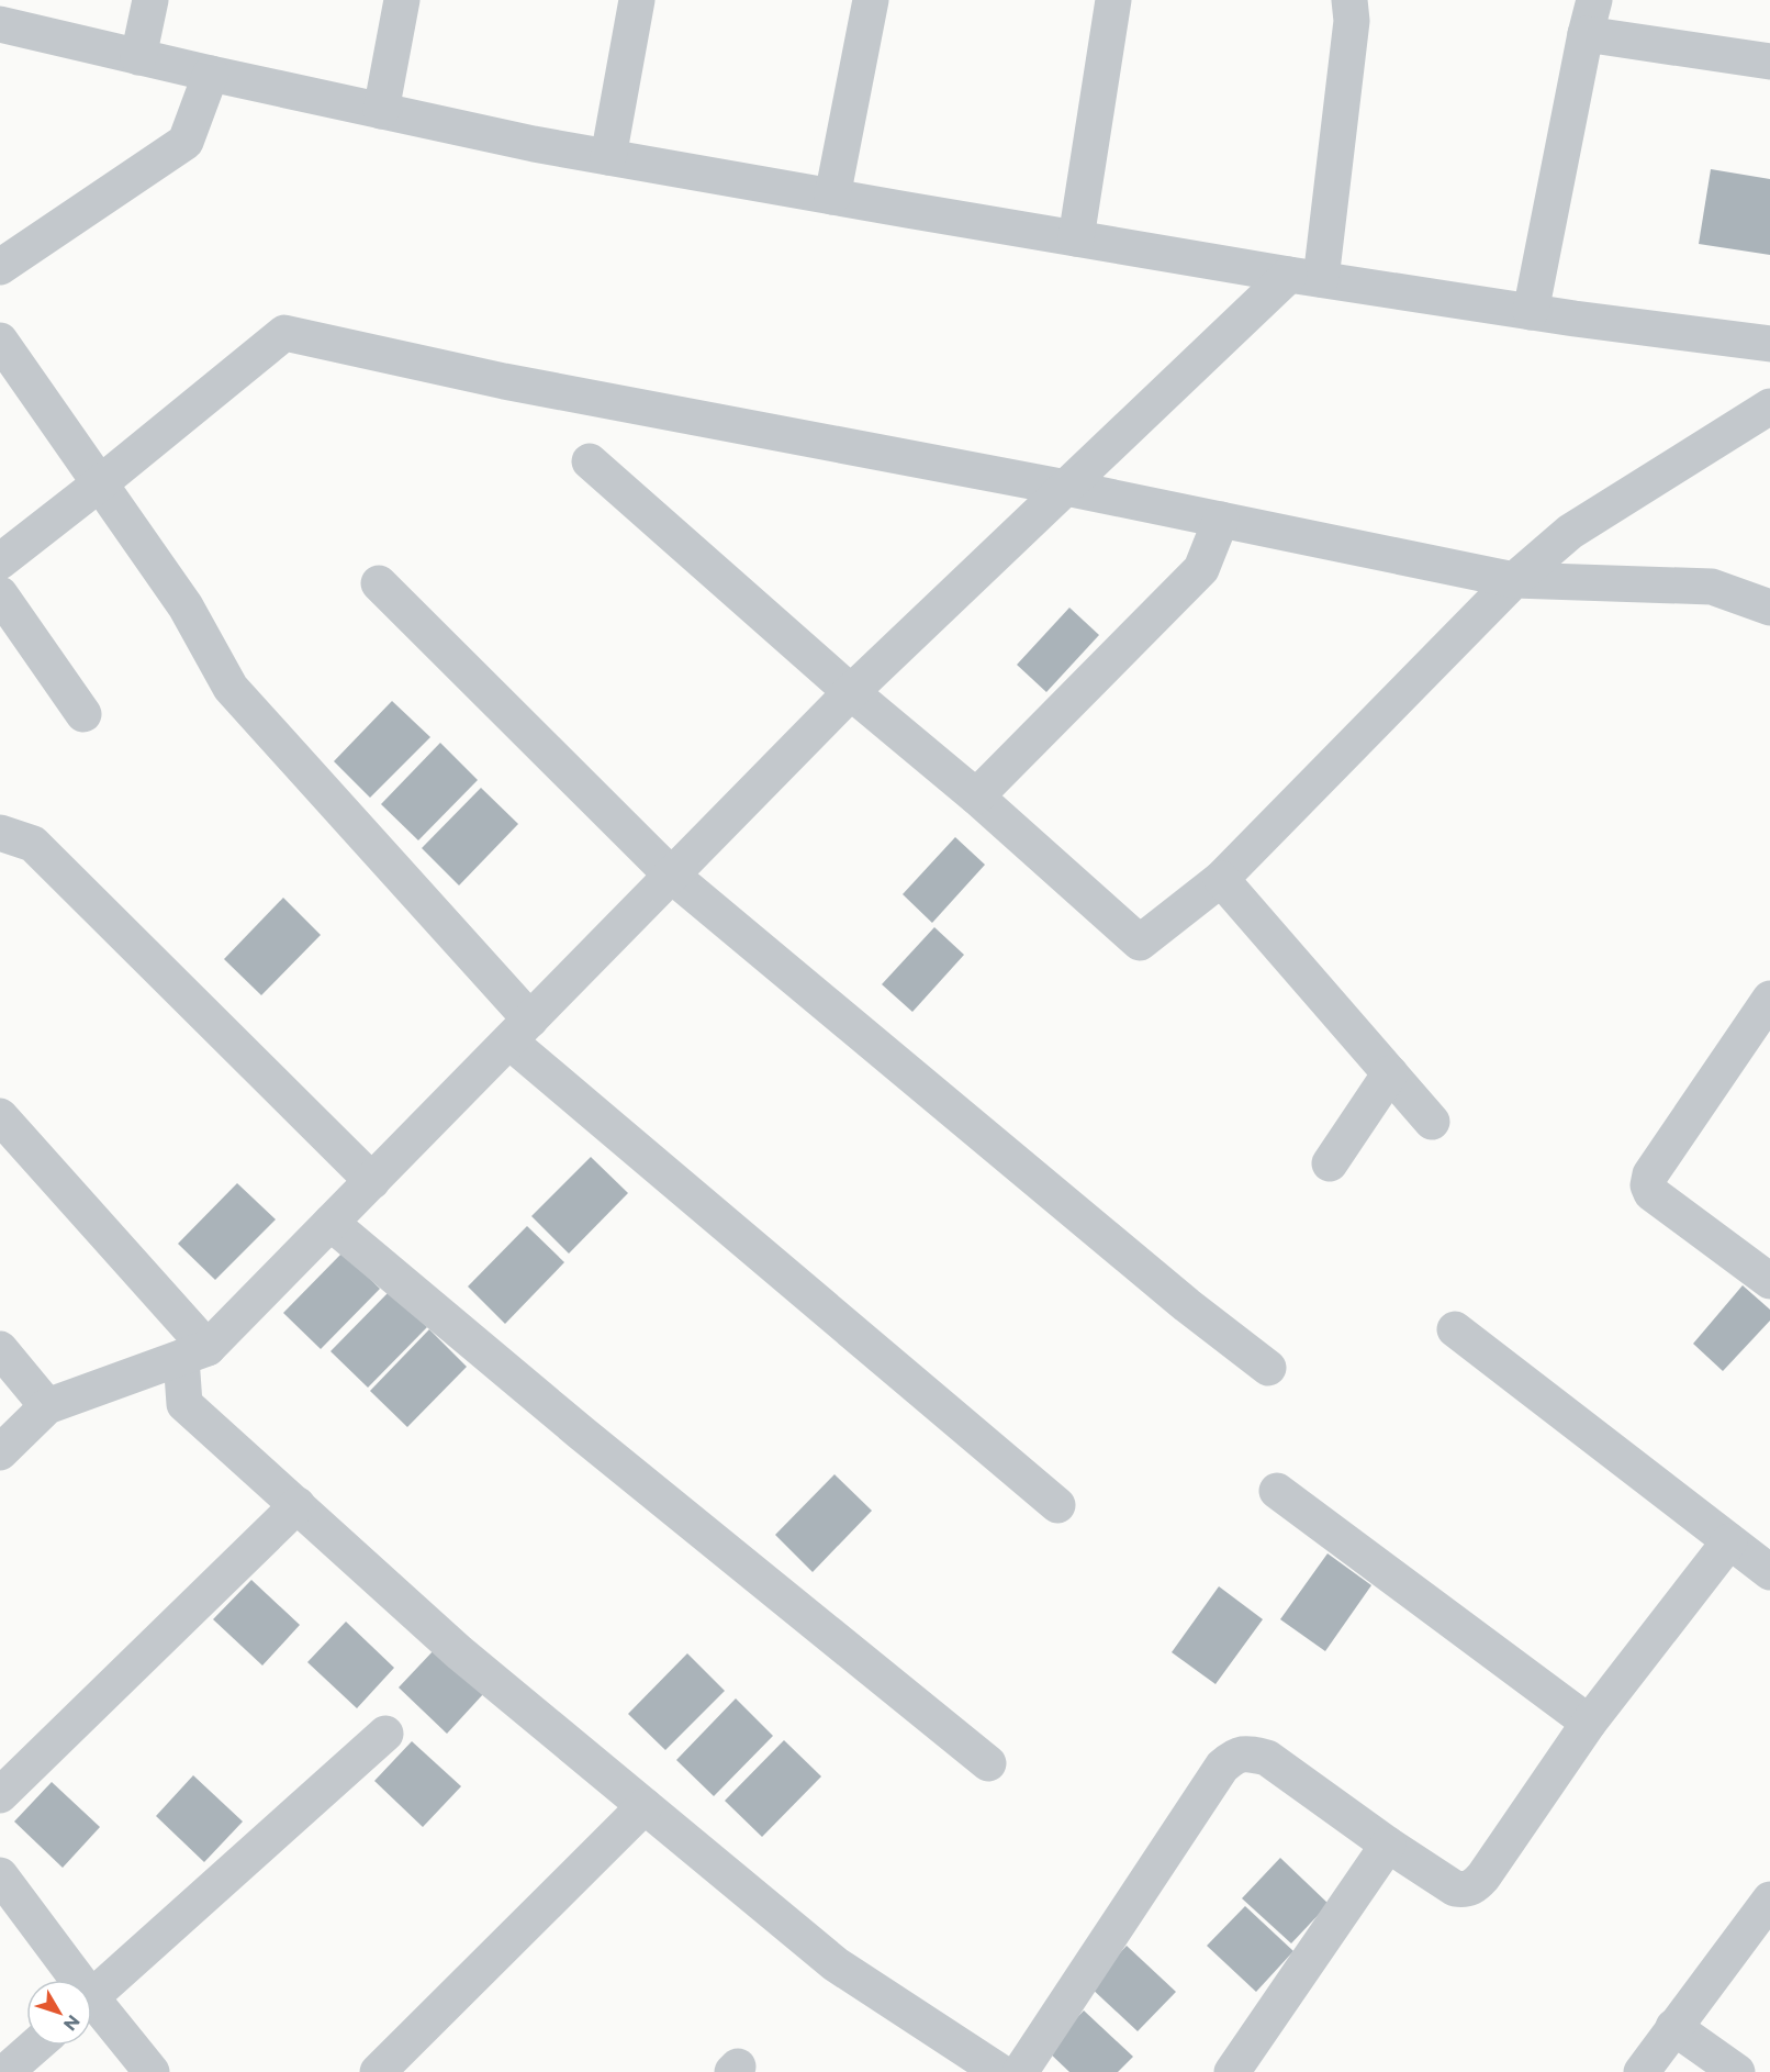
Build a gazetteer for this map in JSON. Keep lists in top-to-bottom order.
{
  "north": "bottom right"
}
